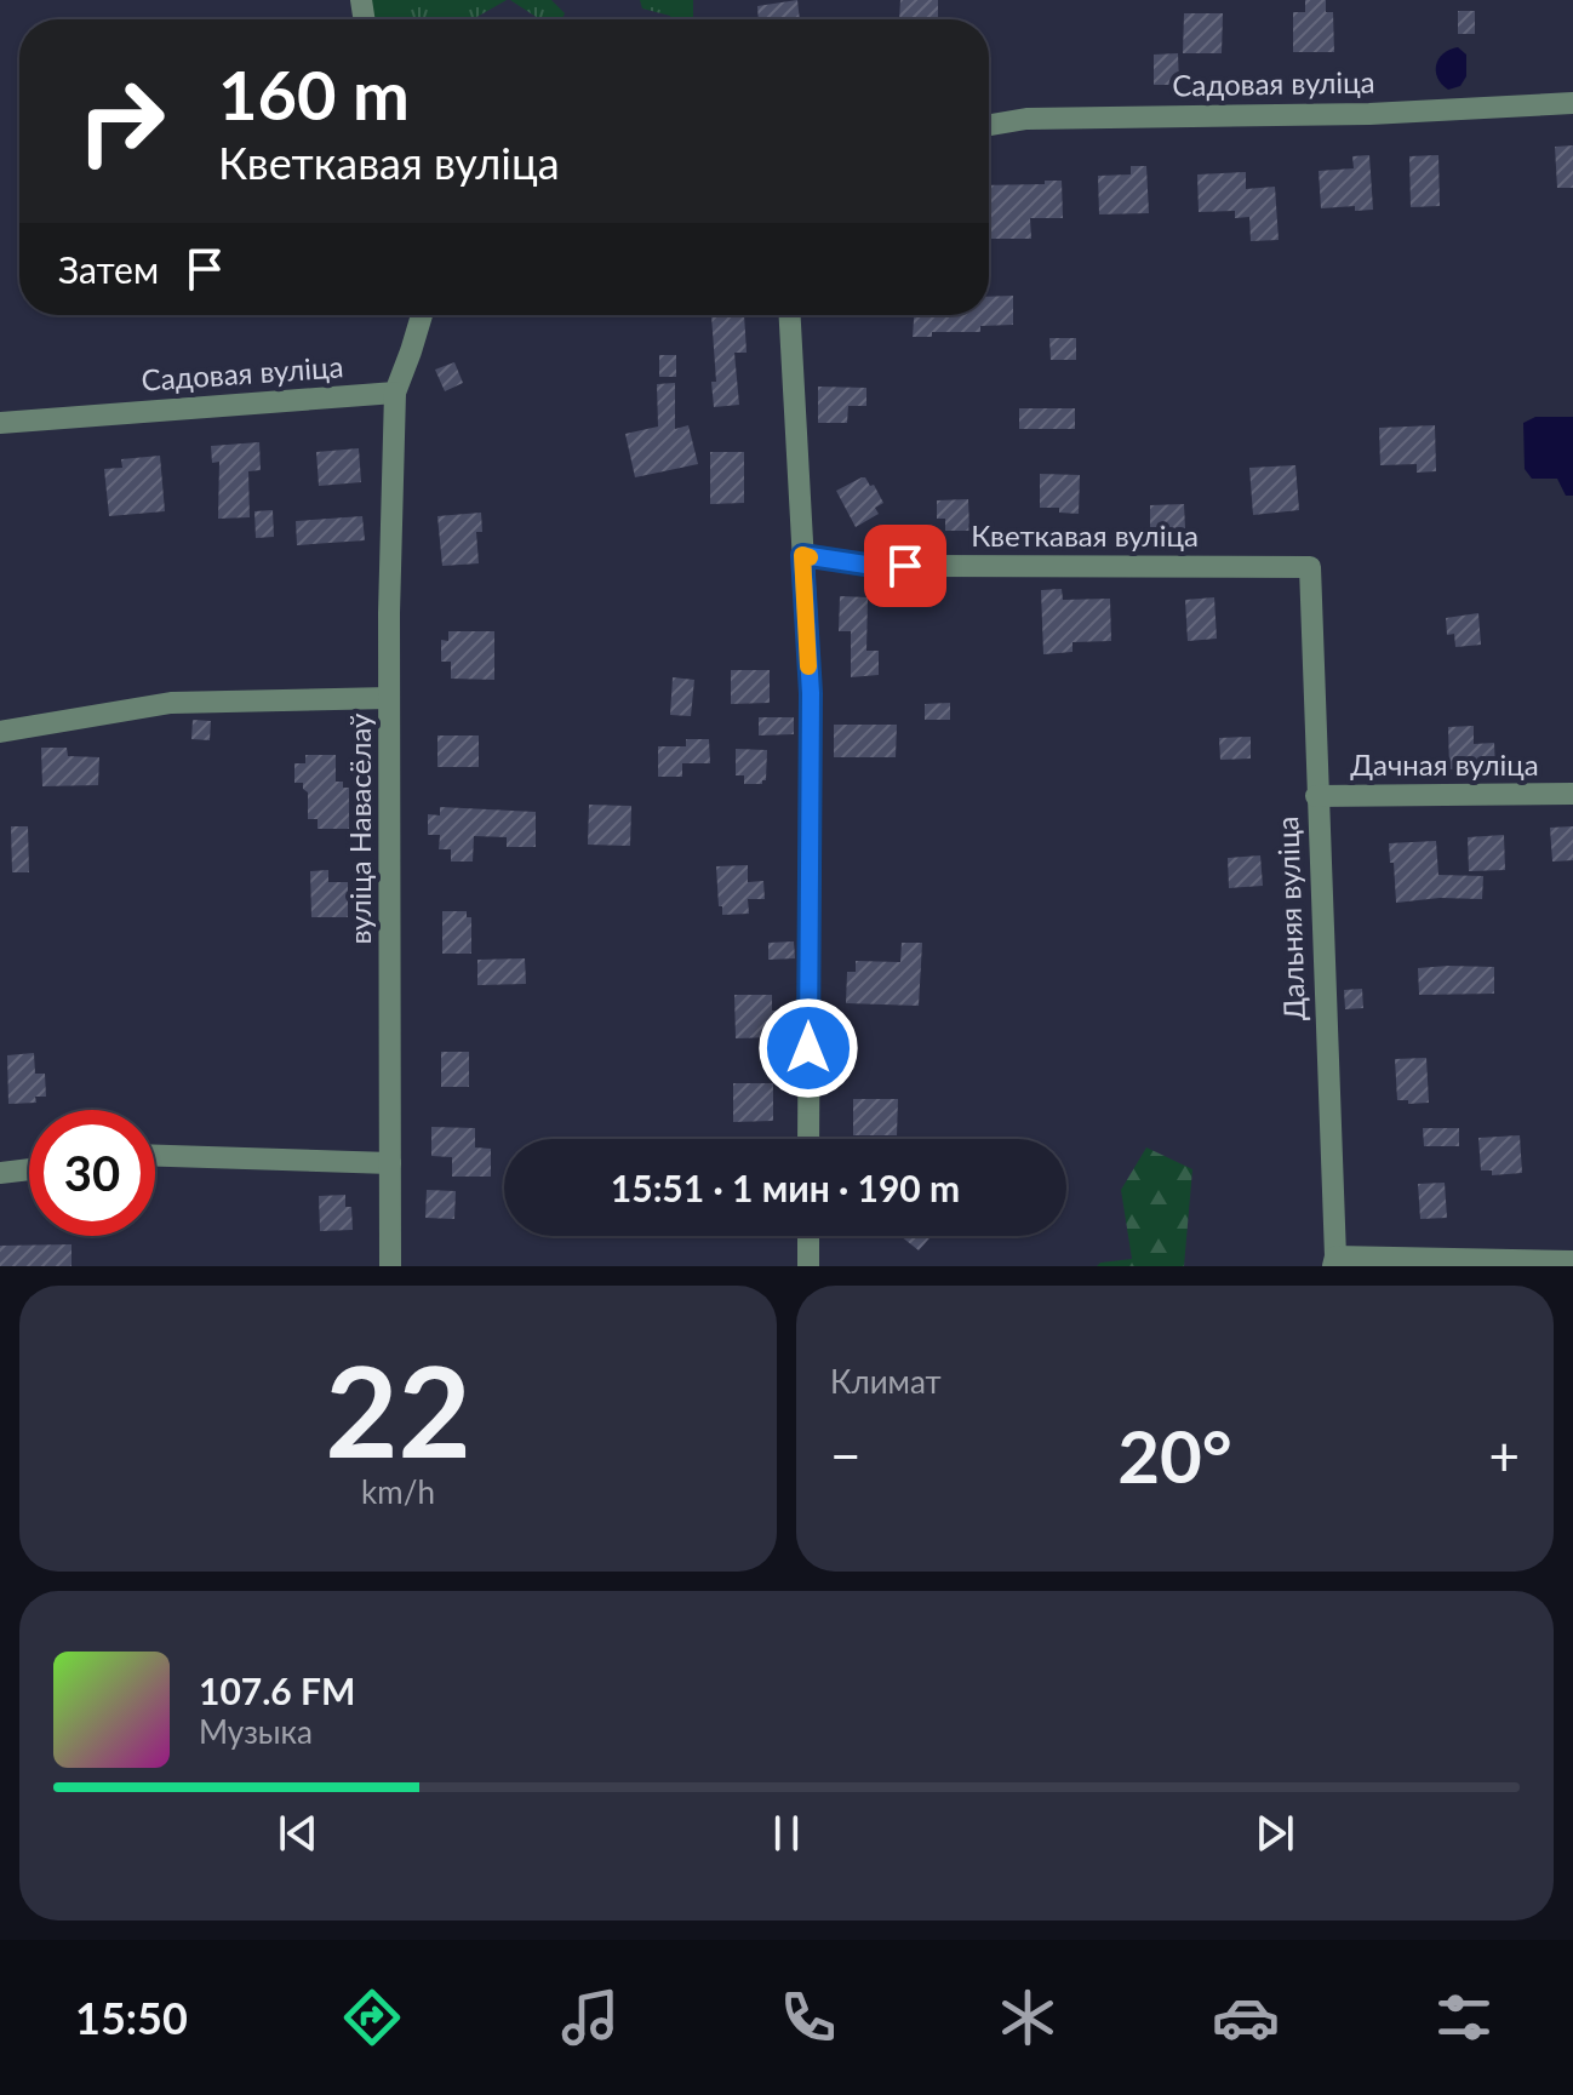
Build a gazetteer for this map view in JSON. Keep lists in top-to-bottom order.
{
  "streets": {
    "street": [
      "Садовая вуліца",
      "Кветкавая вуліца",
      "Дачная вуліца",
      "вуліца Навасёлаў",
      "Дальняя вуліца"
    ]
  },
  "crossings": [
    ["Садовая вуліца", "вуліца Навасёлаў"],
    ["Кветкавая вуліца", "Дальняя вуліца"],
    ["Дачная вуліца", "Дальняя вуліца"]
  ],
  "page": {
    "turn": ["160 m", "Кветкавая вуліца"],
    "then": "Затем",
    "limit": "30",
    "trip": "15:51 · 1 мин · 190 m",
    "tile": [
      ["22", "km/h"],
      "Климат"
    ],
    "heat": ["−", "20°", "+"],
    "song": ["107.6 FM", "Музыка"],
    "tabs": "15:50"
  }
}
